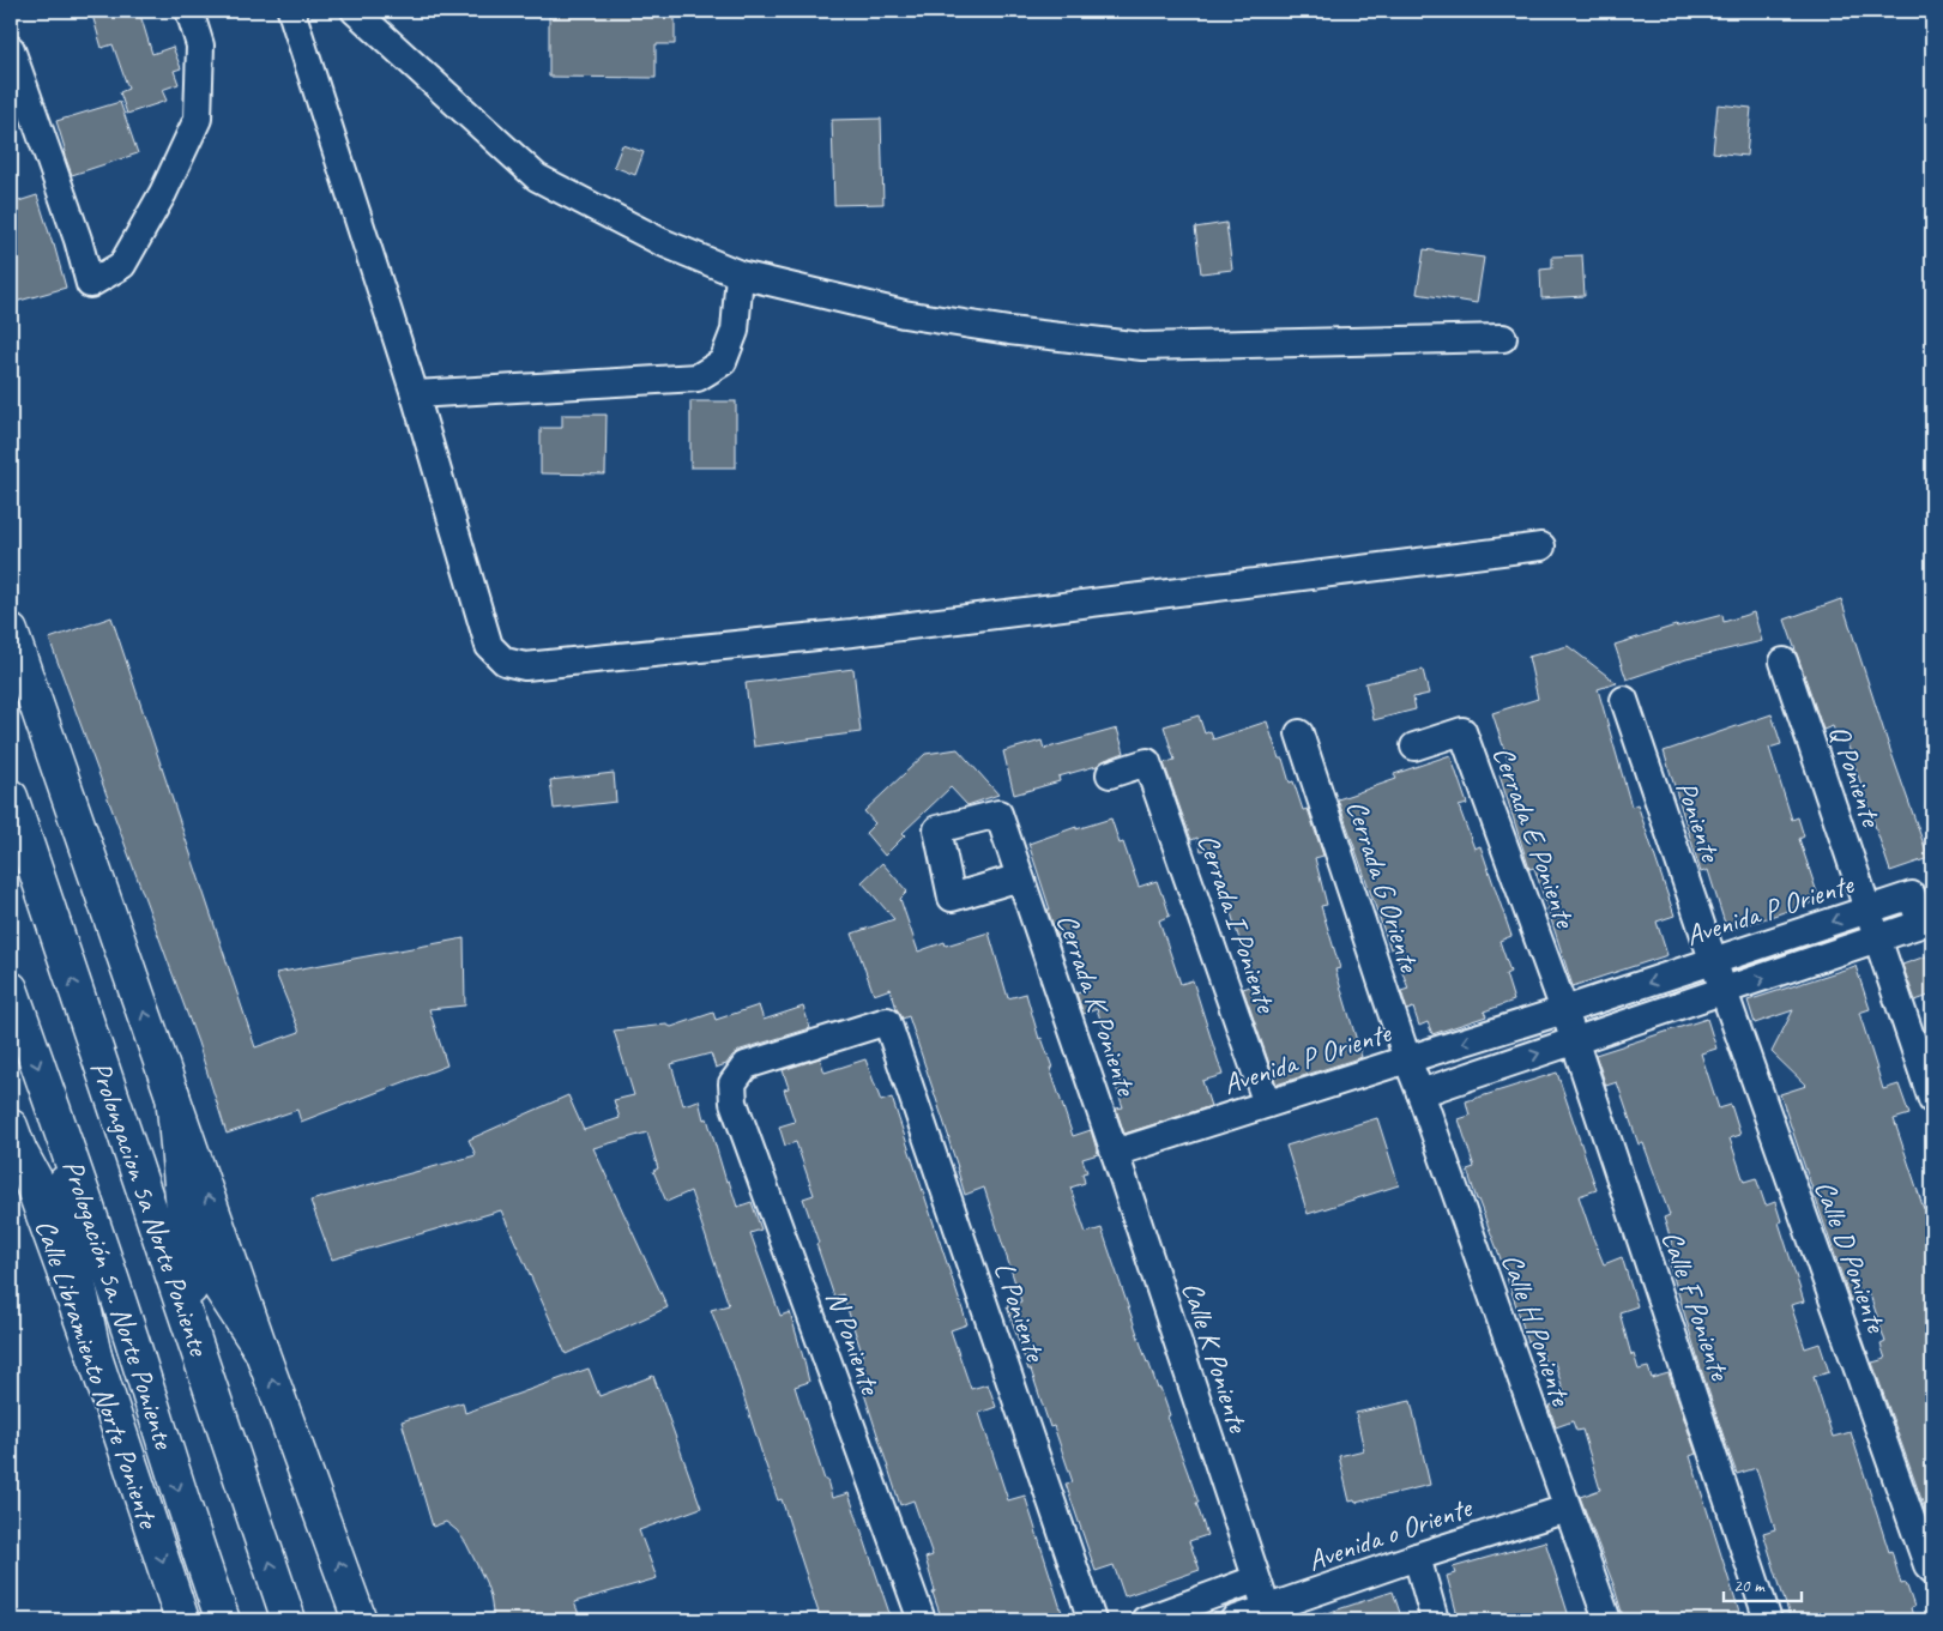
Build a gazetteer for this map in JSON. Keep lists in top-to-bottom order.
{
  "streets": {
    "main road": ["Prolongacion 5a Norte Poniente", "Prologación 5a. Norte Poniente", "Calle Libramiento Norte Poniente"],
    "street": [
      "Q Poniente",
      "Poniente",
      "Cerrada E Poniente",
      "Cerrada G Oriente",
      "Avenida P Oriente",
      "Cerrada I Poniente",
      "Cerrada K Poniente",
      "Calle D Poniente",
      "Calle F Poniente",
      "L Poniente",
      "Calle H Poniente",
      "N Poniente",
      "Calle K Poniente",
      "Avenida o Oriente"
    ]
  },
  "crossings": [
    ["Q Poniente", "Avenida P Oriente"],
    ["Poniente", "Avenida P Oriente"],
    ["Poniente", "Calle D Poniente"],
    ["Cerrada E Poniente", "Avenida P Oriente"],
    ["Cerrada E Poniente", "Calle F Poniente"],
    ["Cerrada G Oriente", "Avenida P Oriente"],
    ["Cerrada G Oriente", "Calle H Poniente"],
    ["Avenida P Oriente", "Cerrada I Poniente"],
    ["Avenida P Oriente", "Cerrada K Poniente"],
    ["Avenida P Oriente", "Calle D Poniente"],
    ["Avenida P Oriente", "Calle F Poniente"],
    ["Avenida P Oriente", "Calle H Poniente"],
    ["Avenida P Oriente", "Calle K Poniente"],
    ["Cerrada K Poniente", "Calle K Poniente"],
    ["L Poniente", "N Poniente"],
    ["Calle H Poniente", "Avenida o Oriente"],
    ["Calle K Poniente", "Avenida o Oriente"]
  ],
  "scale_bar": "20 m"
}
